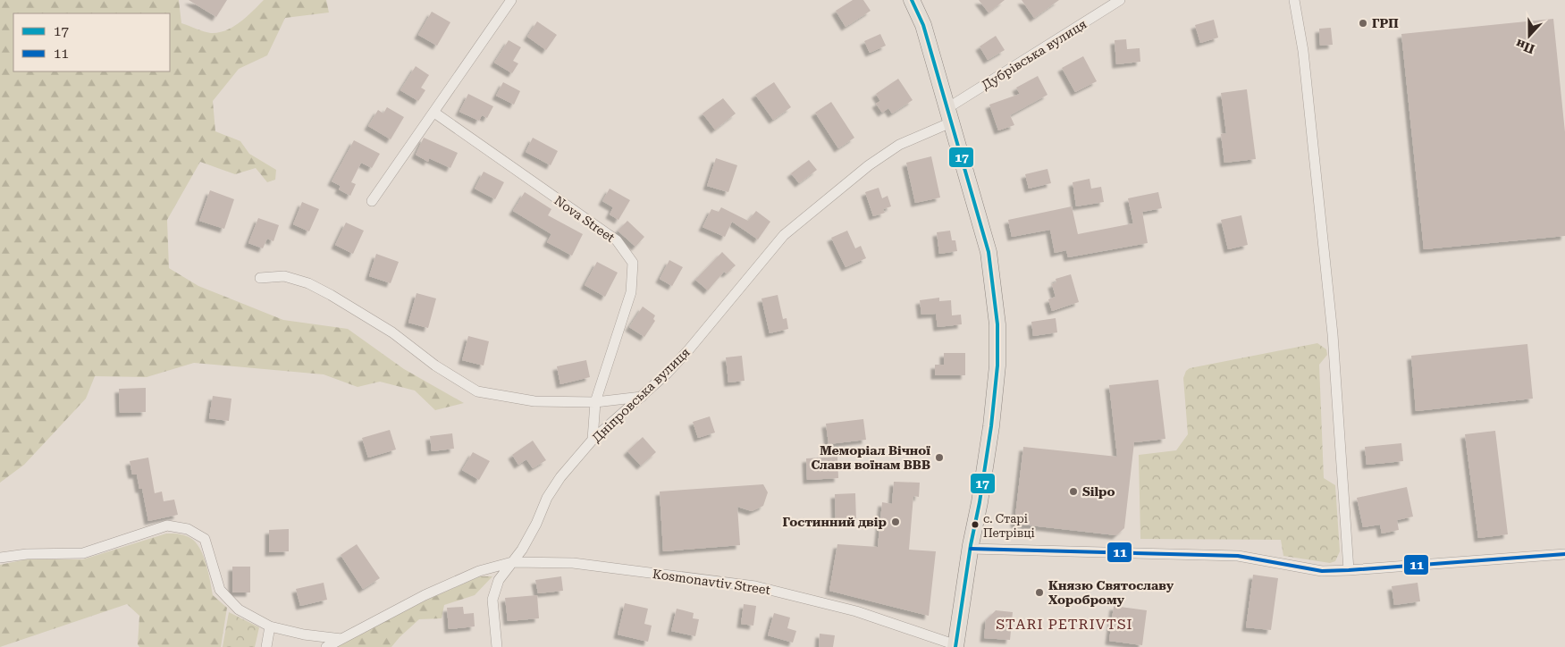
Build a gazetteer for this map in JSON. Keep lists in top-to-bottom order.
{
  "streets": {
    "street": [
      "Дубрівська вулиця",
      "Nova Street",
      "Дніпровська вулиця",
      "Kosmonavtiv Street"
    ]
  },
  "crossings": [
    ["Дубрівська вулиця", "Дніпровська вулиця"],
    ["Nova Street", "Дніпровська вулиця"],
    ["Дніпровська вулиця", "Kosmonavtiv Street"]
  ],
  "districts": ["STARI PETRIVTSI"],
  "places": [
    "ГРП",
    "Меморіал Вічної Слави воїнам ВВВ",
    "Silpo",
    "Гостинний двір",
    "с. Старі Петрівці",
    "Князю Святославу Хороброму"
  ],
  "lines": ["transit line 17", "transit line 11"],
  "legend": ["17", "11"],
  "north": "bottom"
}
